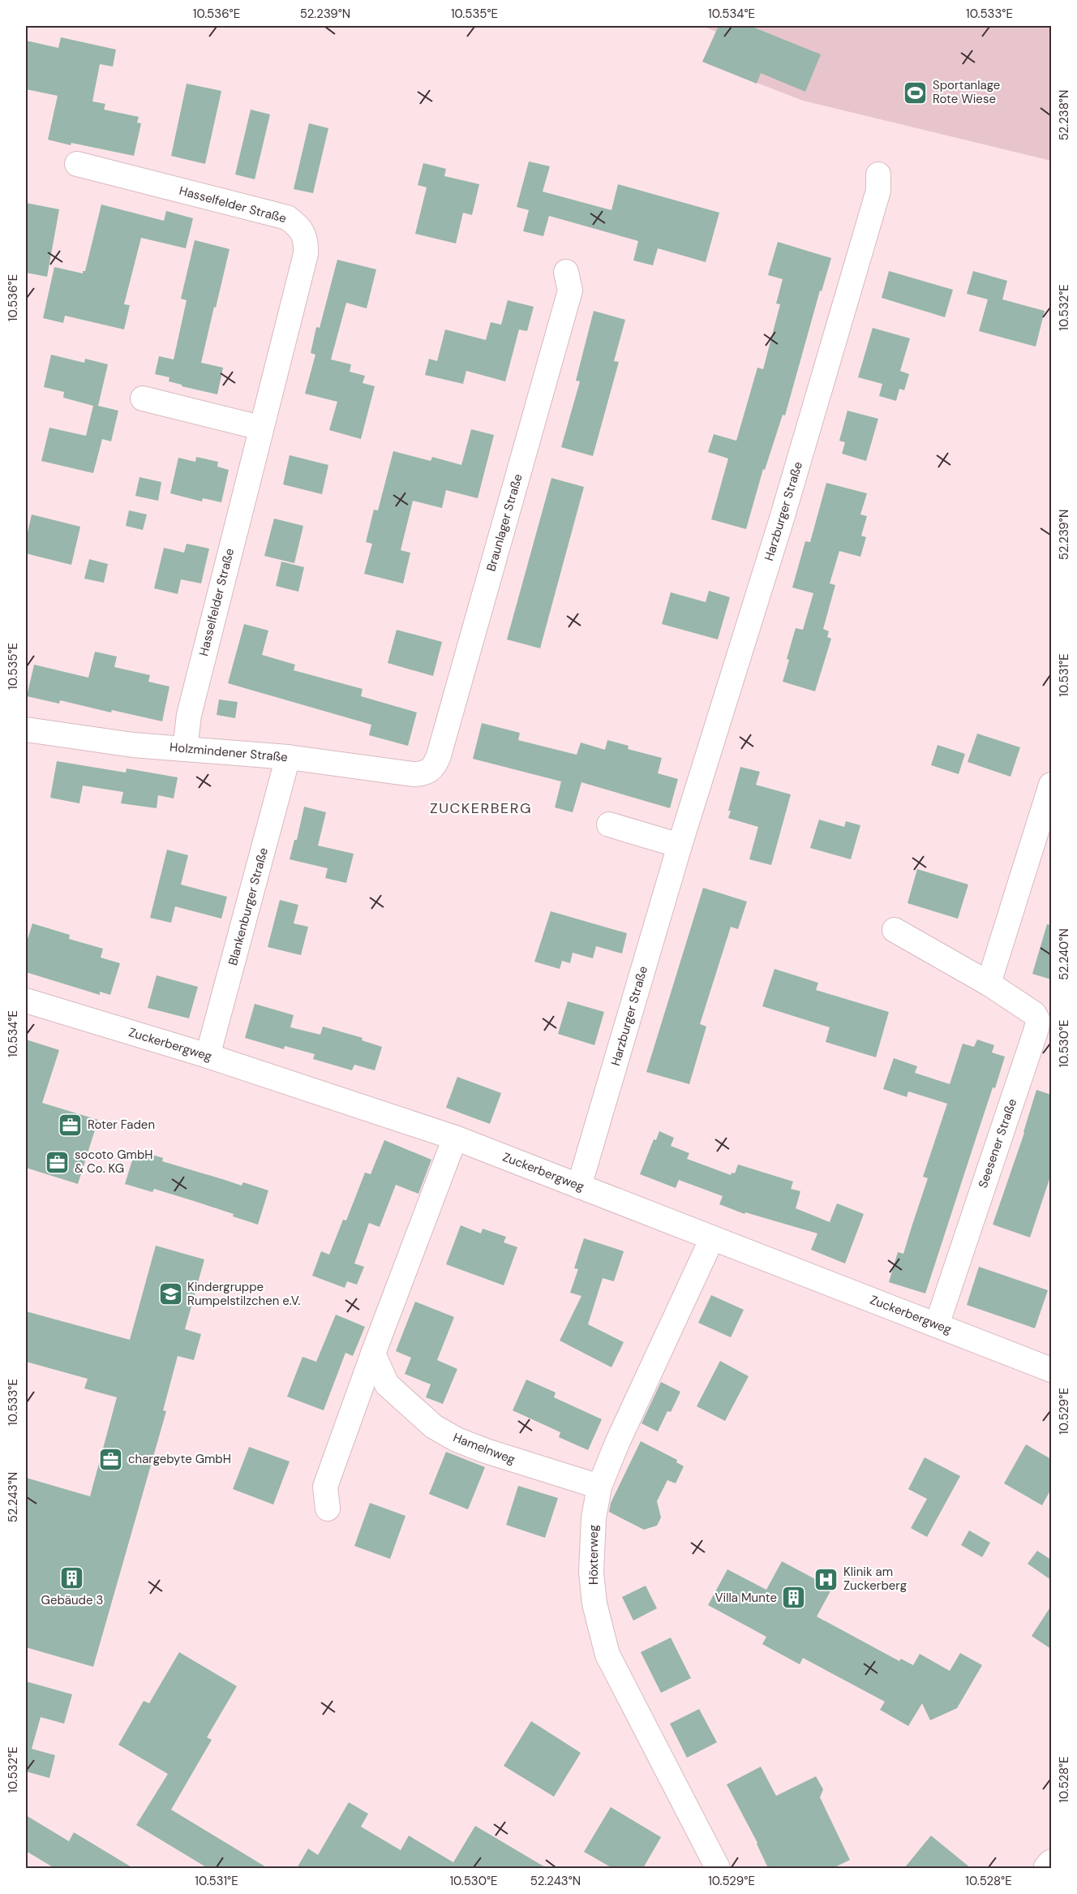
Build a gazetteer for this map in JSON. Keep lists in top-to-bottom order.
{
  "streets": {
    "street": [
      "Hasselfelder Straße",
      "Harzburger Straße",
      "Braunlager Straße",
      "Holzmindener Straße",
      "Blankenburger Straße",
      "Zuckerbergweg",
      "Seesener Straße",
      "Hamelnweg",
      "Höxterweg"
    ]
  },
  "crossings": [
    ["Hasselfelder Straße", "Holzmindener Straße"],
    ["Harzburger Straße", "Zuckerbergweg"],
    ["Braunlager Straße", "Holzmindener Straße"],
    ["Holzmindener Straße", "Blankenburger Straße"],
    ["Blankenburger Straße", "Zuckerbergweg"],
    ["Zuckerbergweg", "Seesener Straße"],
    ["Zuckerbergweg", "Höxterweg"],
    ["Hamelnweg", "Höxterweg"]
  ],
  "districts": ["ZUCKERBERG"],
  "places": {
    "sports": ["Sportanlage Rote Wiese"],
    "office": ["Roter Faden", "socoto GmbH & Co. KG", "chargebyte GmbH"],
    "school or university": ["Kindergruppe Rumpelstilzchen e.V."],
    "building": ["Gebäude 3", "Villa Munte"],
    "hospital": ["Klinik am Zuckerberg"]
  },
  "coordinates": [
    "10.536°E",
    "52.239°N",
    "10.535°E",
    "10.534°E",
    "10.533°E",
    "52.238°N",
    "10.532°E",
    "10.531°E",
    "52.240°N",
    "10.530°E",
    "10.529°E",
    "52.243°N",
    "10.528°E"
  ]
}
